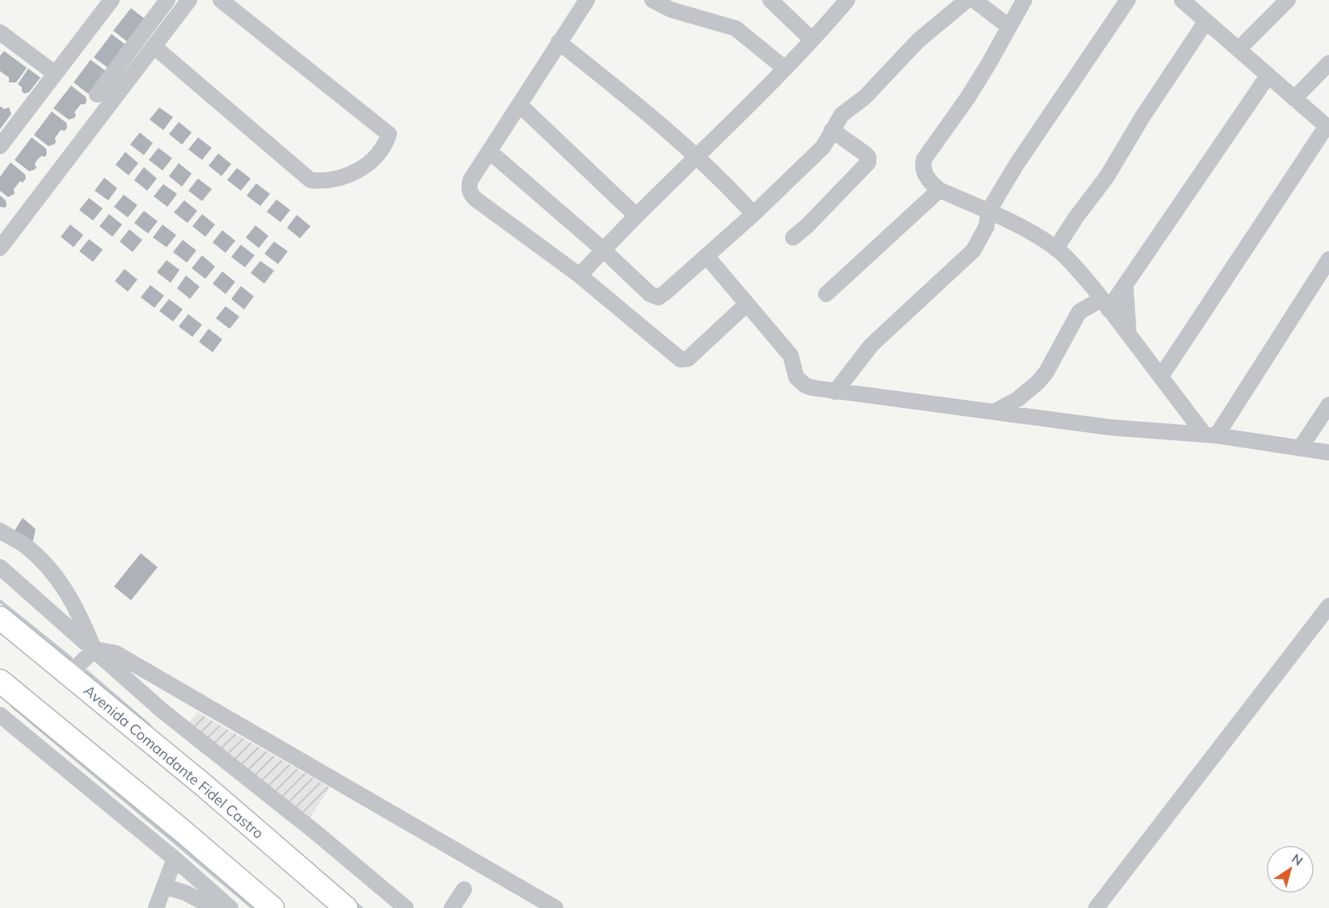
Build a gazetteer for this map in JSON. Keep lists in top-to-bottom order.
{
  "streets": {
    "highway": ["Avenida Comandante Fidel Castro"]
  },
  "north": "top right"
}
